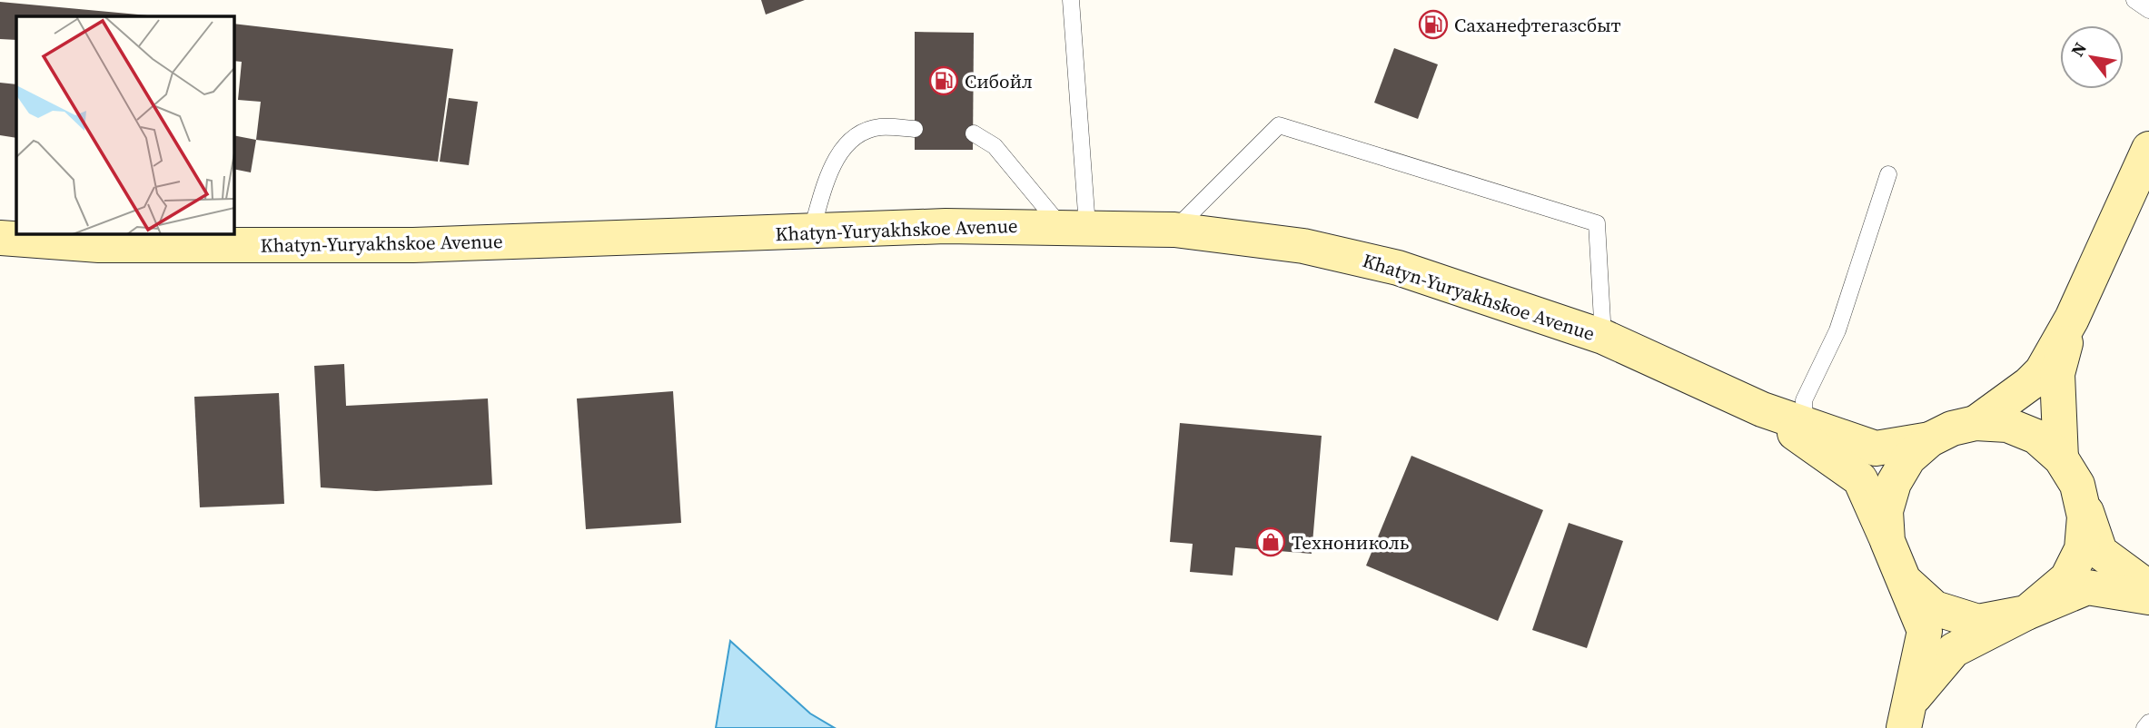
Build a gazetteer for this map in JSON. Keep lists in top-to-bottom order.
{
  "streets": {
    "main road": ["Khatyn-Yuryakhskoe Avenue"]
  },
  "places": {
    "fuel station": ["Саханефтегазсбыт", "Сибойл"],
    "shop": ["Технониколь"]
  },
  "north": "top left"
}
